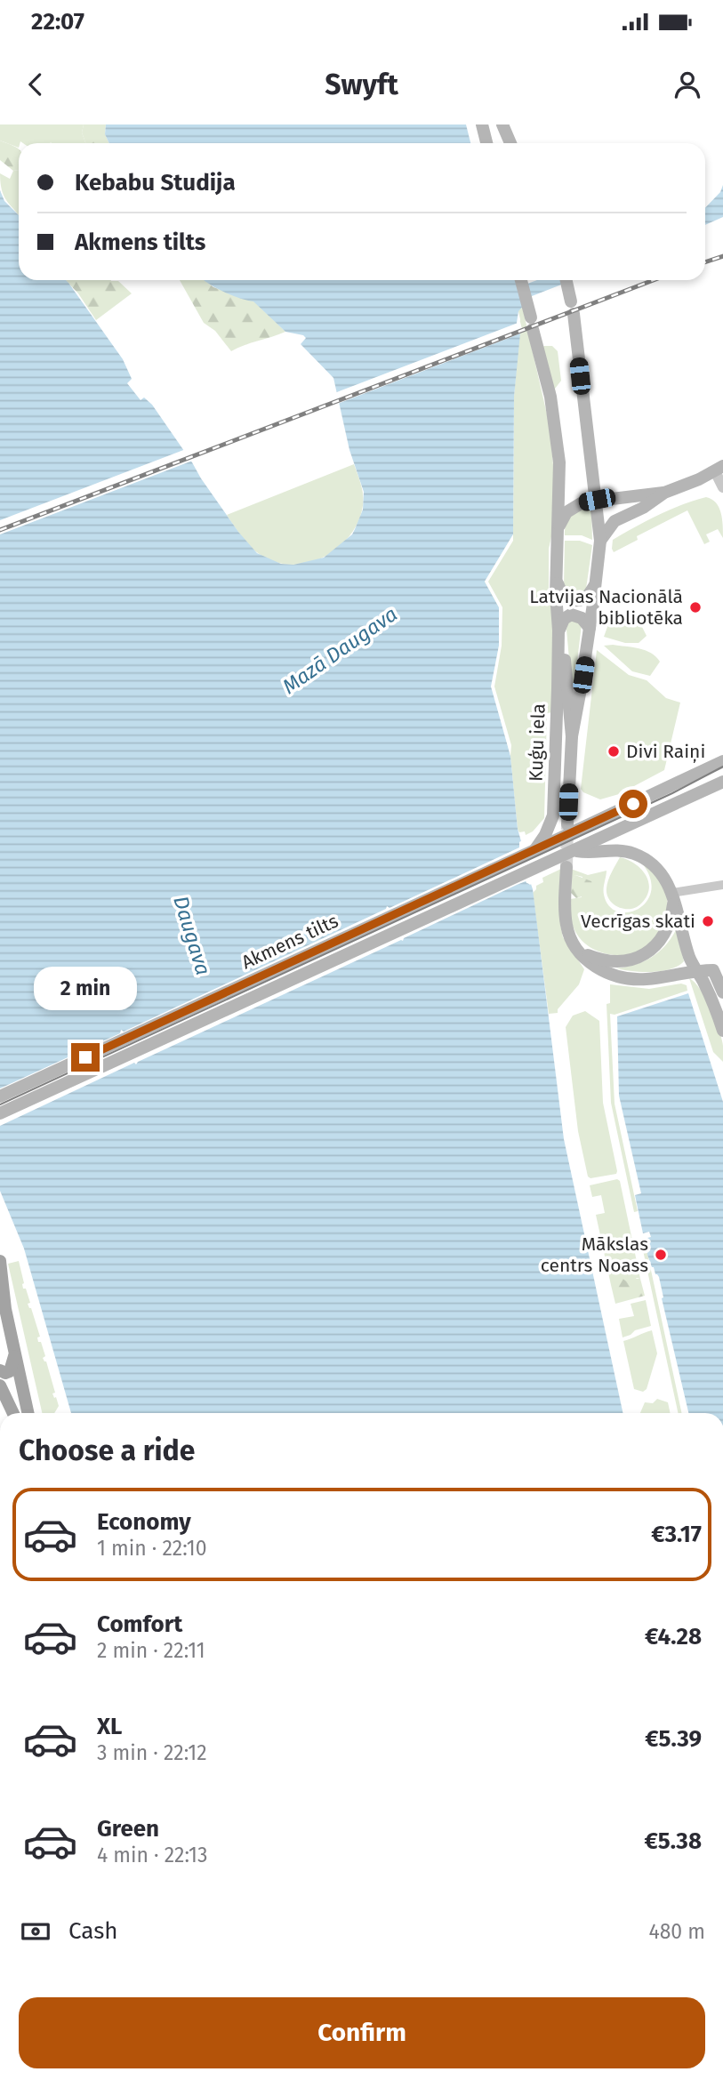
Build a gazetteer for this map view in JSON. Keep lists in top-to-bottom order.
{
  "streets": {
    "main road": ["Kuģu iela", "Akmens tilts"]
  },
  "crossings": [
    ["Kuģu iela", "Akmens tilts"]
  ],
  "water": ["Mazā Daugava", "Daugava"],
  "places": [
    "Latvijas Nacionālā bibliotēka",
    "Divi Raiņi",
    "Vecrīgas skati",
    "Mākslas centrs Noass"
  ],
  "page": {
    "status": "22:07",
    "header": "Swyft",
    "banner": ["Kebabu Studija", "Akmens tilts"],
    "bubble": "2 min",
    "heading": "Choose a ride",
    "list": [
      {
        "name": "Economy",
        "note": "1 min · 22:10",
        "value": "€3.17"
      },
      {
        "name": "Comfort",
        "note": "2 min · 22:11",
        "value": "€4.28"
      },
      {
        "name": "XL",
        "note": "3 min · 22:12",
        "value": "€5.39"
      },
      {
        "name": "Green",
        "note": "4 min · 22:13",
        "value": "€5.38"
      }
    ],
    "pay": ["Cash", "480 m"],
    "buttons": "Confirm"
  }
}
